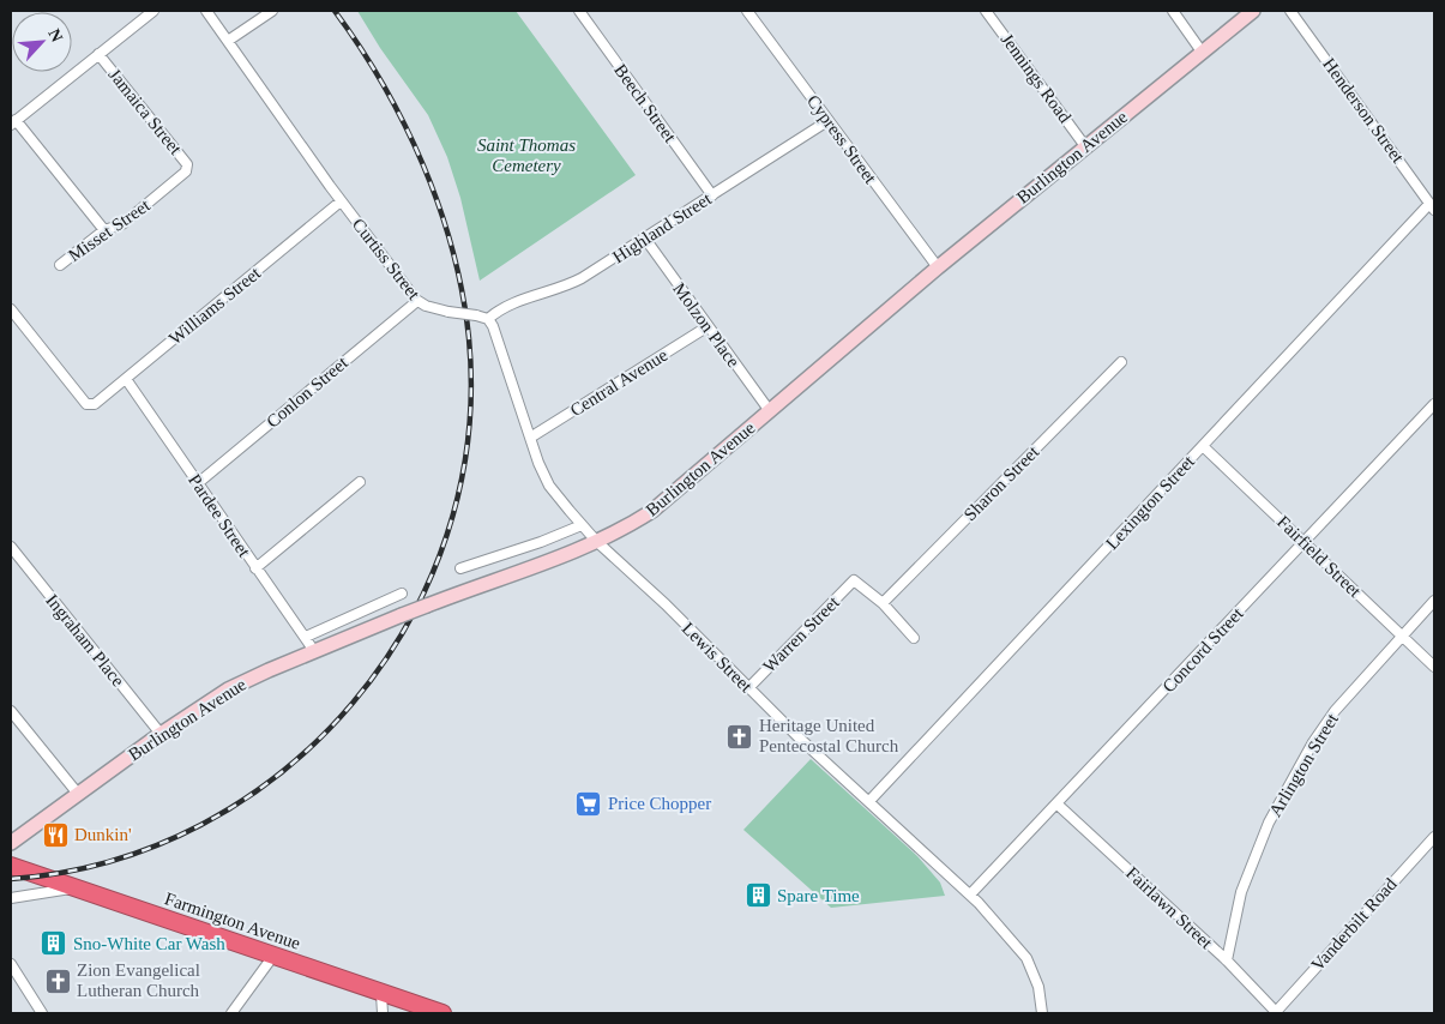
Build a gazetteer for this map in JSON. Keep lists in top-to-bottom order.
{
  "streets": {
    "highway": ["Farmington Avenue"],
    "main road": ["Burlington Avenue"],
    "street": [
      "Jennings Road",
      "Beech Street",
      "Henderson Street",
      "Jamaica Street",
      "Cypress Street",
      "Highland Street",
      "Misset Street",
      "Curtiss Street",
      "Williams Street",
      "Molzon Place",
      "Central Avenue",
      "Conlon Street",
      "Sharon Street",
      "Lexington Street",
      "Pardee Street",
      "Fairfield Street",
      "Warren Street",
      "Ingraham Place",
      "Concord Street",
      "Lewis Street",
      "Arlington Street",
      "Fairlawn Street",
      "Vanderbilt Road"
    ]
  },
  "crossings": [
    ["Jennings Road", "Burlington Avenue"],
    ["Beech Street", "Highland Street"],
    ["Henderson Street", "Lexington Street"],
    ["Jamaica Street", "Misset Street"],
    ["Cypress Street", "Burlington Avenue"],
    ["Cypress Street", "Highland Street"],
    ["Burlington Avenue", "Molzon Place"],
    ["Burlington Avenue", "Pardee Street"],
    ["Burlington Avenue", "Ingraham Place"],
    ["Burlington Avenue", "Lewis Street"],
    ["Highland Street", "Curtiss Street"],
    ["Highland Street", "Molzon Place"],
    ["Curtiss Street", "Williams Street"],
    ["Curtiss Street", "Conlon Street"],
    ["Williams Street", "Pardee Street"],
    ["Molzon Place", "Central Avenue"],
    ["Conlon Street", "Pardee Street"],
    ["Sharon Street", "Warren Street"],
    ["Lexington Street", "Fairfield Street"],
    ["Lexington Street", "Lewis Street"],
    ["Fairfield Street", "Concord Street"],
    ["Fairfield Street", "Arlington Street"],
    ["Warren Street", "Lewis Street"],
    ["Concord Street", "Lewis Street"],
    ["Concord Street", "Fairlawn Street"],
    ["Arlington Street", "Fairlawn Street"],
    ["Fairlawn Street", "Vanderbilt Road"]
  ],
  "parks": ["Saint Thomas Cemetery"],
  "places": {
    "church": ["Heritage United Pentecostal Church", "Zion Evangelical Lutheran Church"],
    "supermarket": ["Price Chopper"],
    "restaurant": ["Dunkin'"],
    "building": ["Spare Time", "Sno-White Car Wash"]
  },
  "north": "top right"
}
